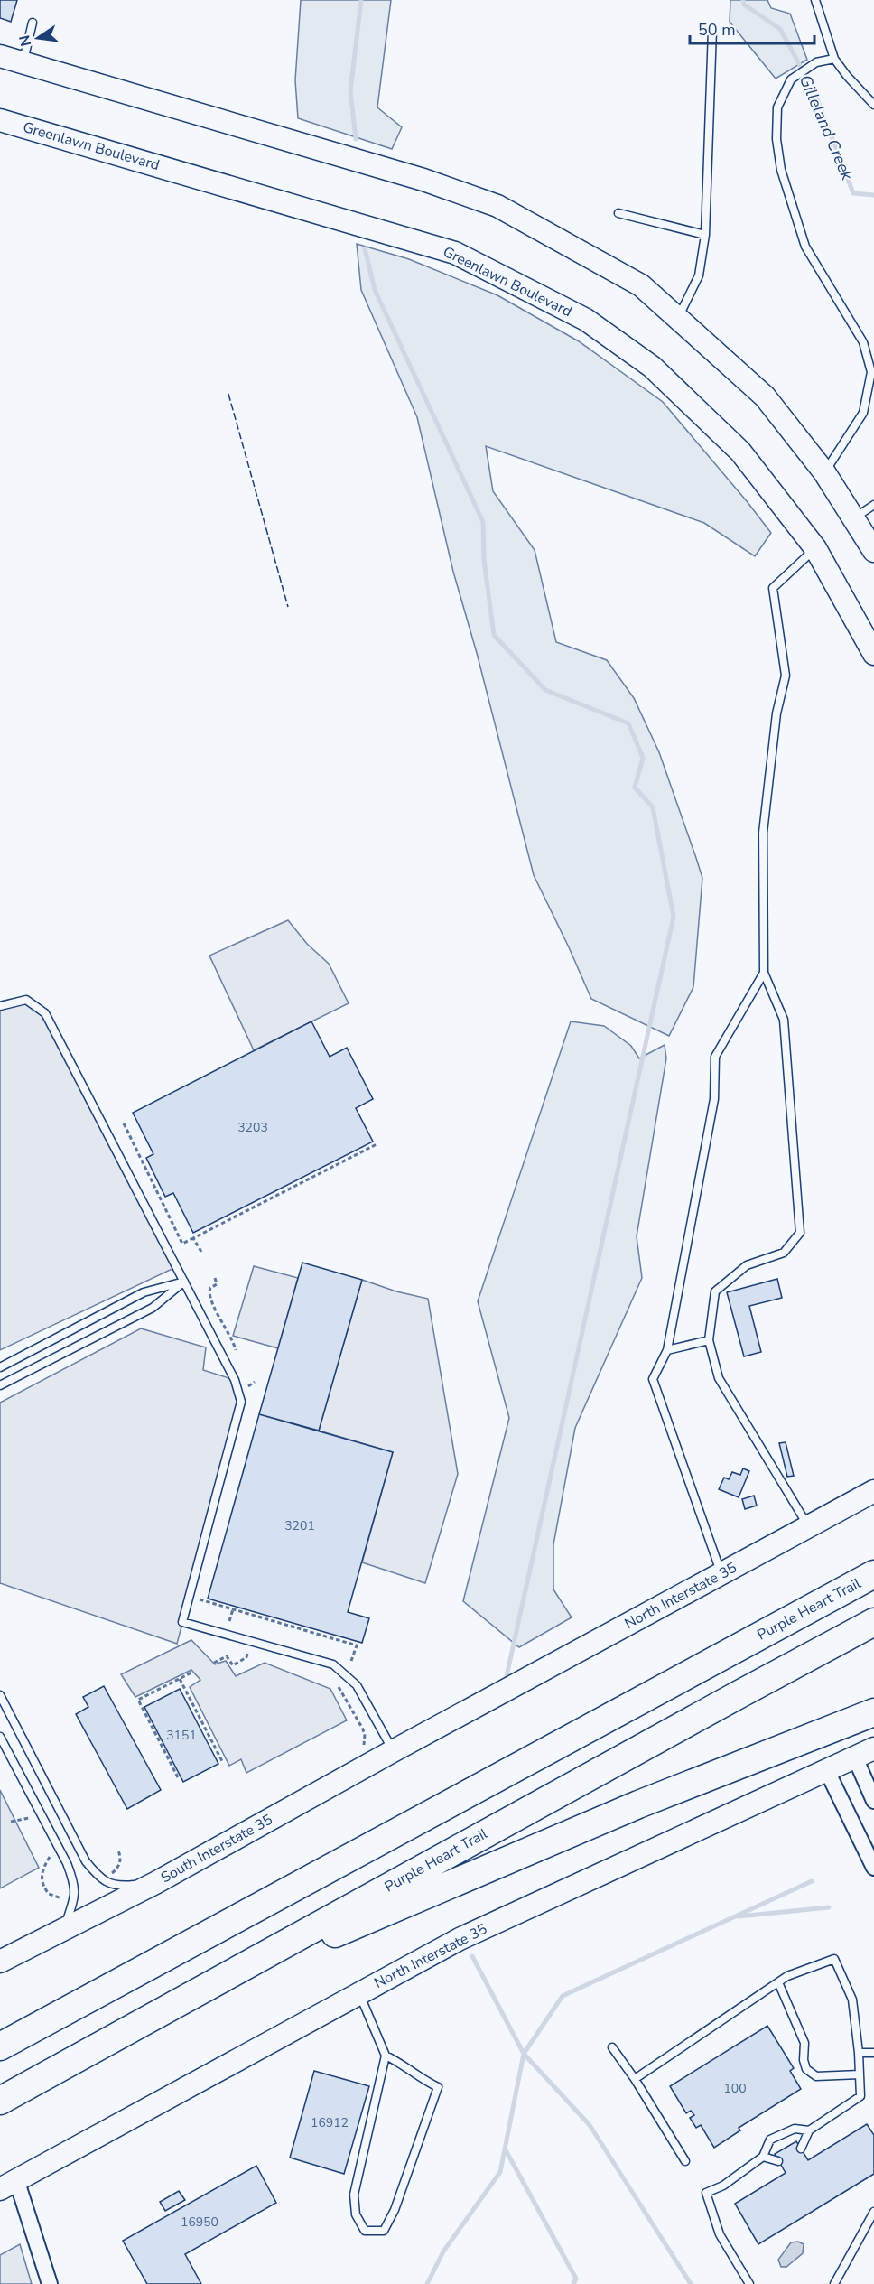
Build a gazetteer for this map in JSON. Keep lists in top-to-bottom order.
{
  "streets": {
    "highway": ["Purple Heart Trail"],
    "main road": ["Greenlawn Boulevard", "North Interstate 35", "South Interstate 35"]
  },
  "crossings": [
    ["North Interstate 35", "South Interstate 35"]
  ],
  "water": ["Gilleland Creek"],
  "house_numbers": [
    "3203",
    "3201",
    "3151",
    "100",
    "16912",
    "16950"
  ],
  "scale_bar": "50 m",
  "north": "left"
}
